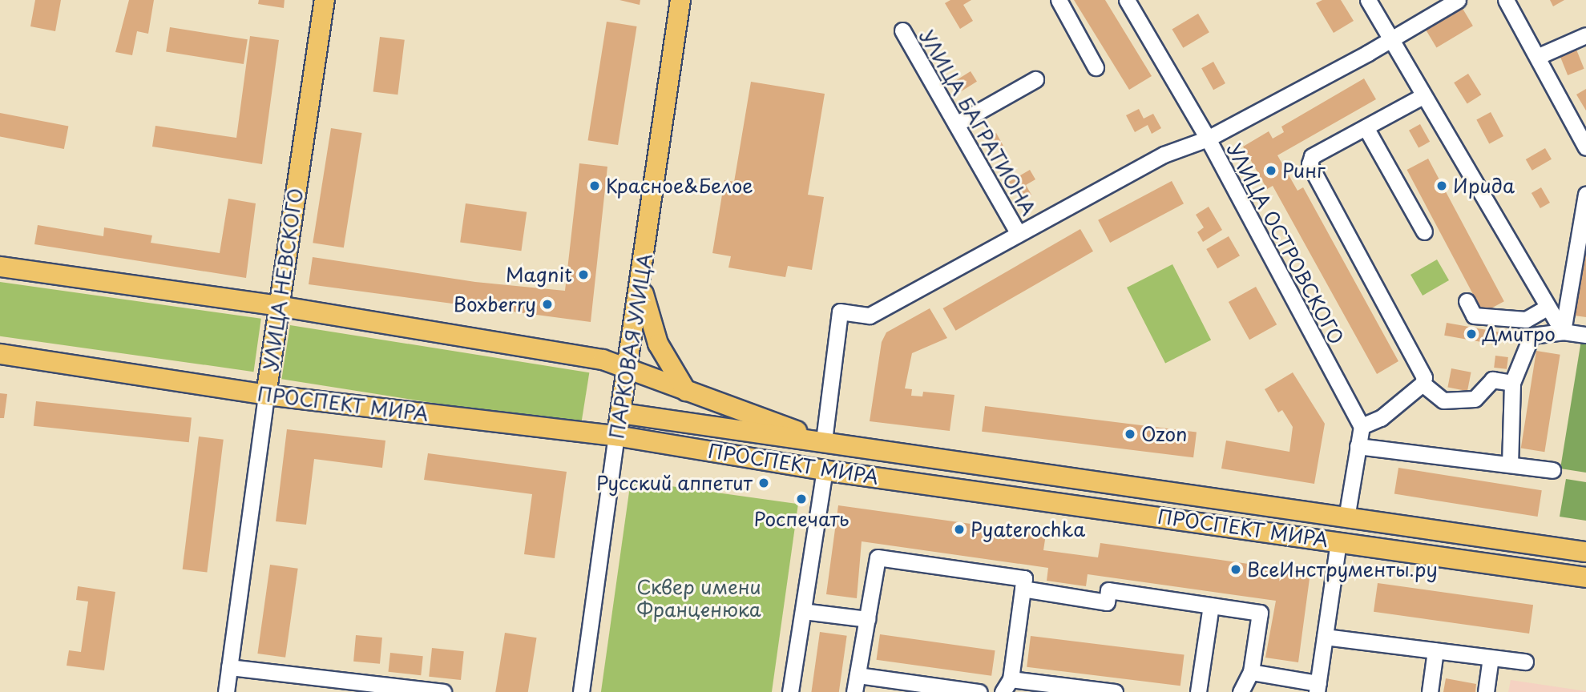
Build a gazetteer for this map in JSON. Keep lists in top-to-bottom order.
{
  "streets": {
    "main road": ["УЛИЦА НЕВСКОГО", "ПАРКОВАЯ УЛИЦА", "ПРОСПЕКТ МИРА"],
    "street": ["УЛИЦА БАГРАТИОНА", "УЛИЦА ОСТРОВСКОГО"]
  },
  "crossings": [
    ["УЛИЦА НЕВСКОГО", "ПРОСПЕКТ МИРА"],
    ["ПАРКОВАЯ УЛИЦА", "ПРОСПЕКТ МИРА"]
  ],
  "parks": ["Сквер имени Франценюка"],
  "places": [
    "Ринг",
    "Красное&Белое",
    "Ирида",
    "Magnit",
    "Boxberry",
    "Дмитро",
    "Ozon",
    "Русский аппетит",
    "Роспечать",
    "Pyaterochka",
    "ВсеИнструменты.ру"
  ]
}
